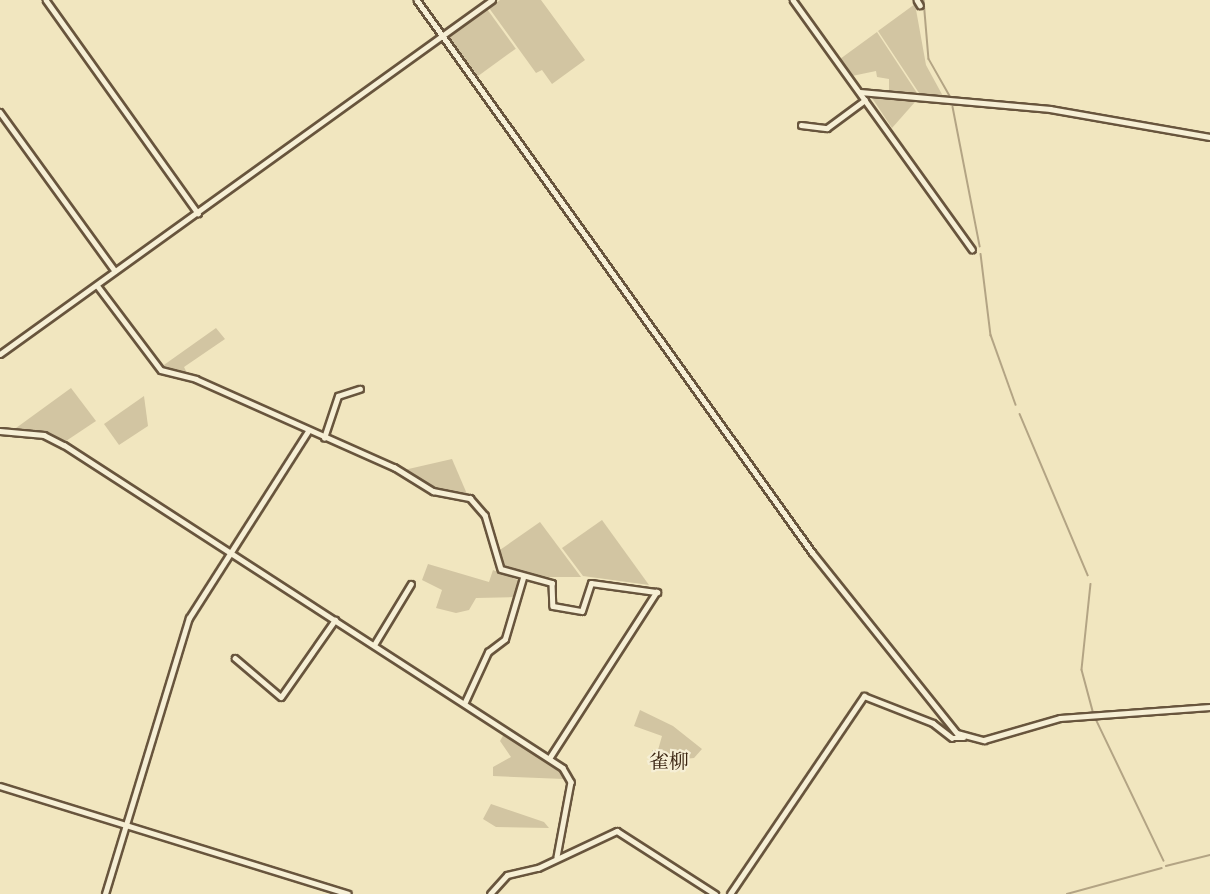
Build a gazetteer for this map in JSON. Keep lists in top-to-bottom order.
{
  "districts": ["雀柳"]
}
